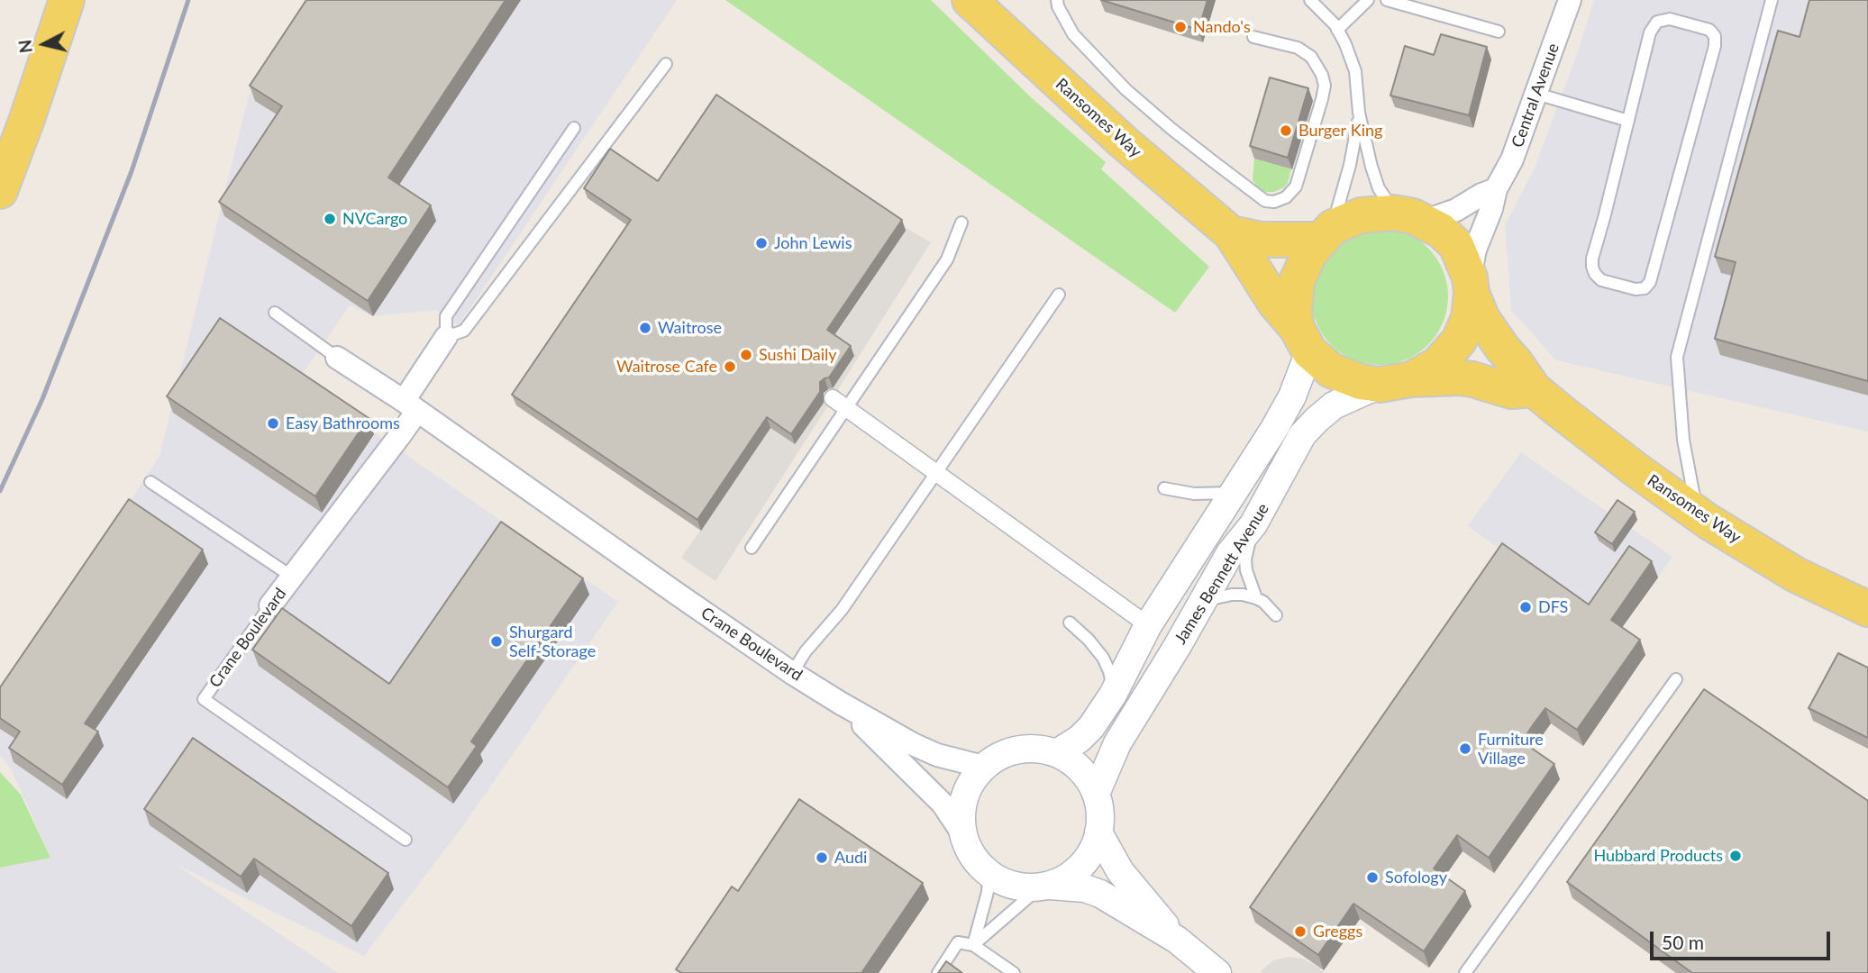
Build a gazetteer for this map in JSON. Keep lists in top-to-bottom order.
{
  "streets": {
    "main road": ["Ransomes Way"],
    "street": ["Central Avenue", "James Bennett Avenue", "Crane Boulevard"]
  },
  "crossings": [
    ["Central Avenue", "Ransomes Way"],
    ["Central Avenue", "James Bennett Avenue"],
    ["Ransomes Way", "James Bennett Avenue"],
    ["James Bennett Avenue", "Crane Boulevard"]
  ],
  "places": [
    "Nando's",
    "Burger King",
    "NVCargo",
    "John Lewis",
    "Waitrose",
    "Sushi Daily",
    "Waitrose Cafe",
    "Easy Bathrooms",
    "DFS",
    "Shurgard Self-Storage",
    "Furniture Village",
    "Hubbard Products",
    "Audi",
    "Sofology",
    "Greggs"
  ],
  "scale_bar": "50 m",
  "north": "left"
}
